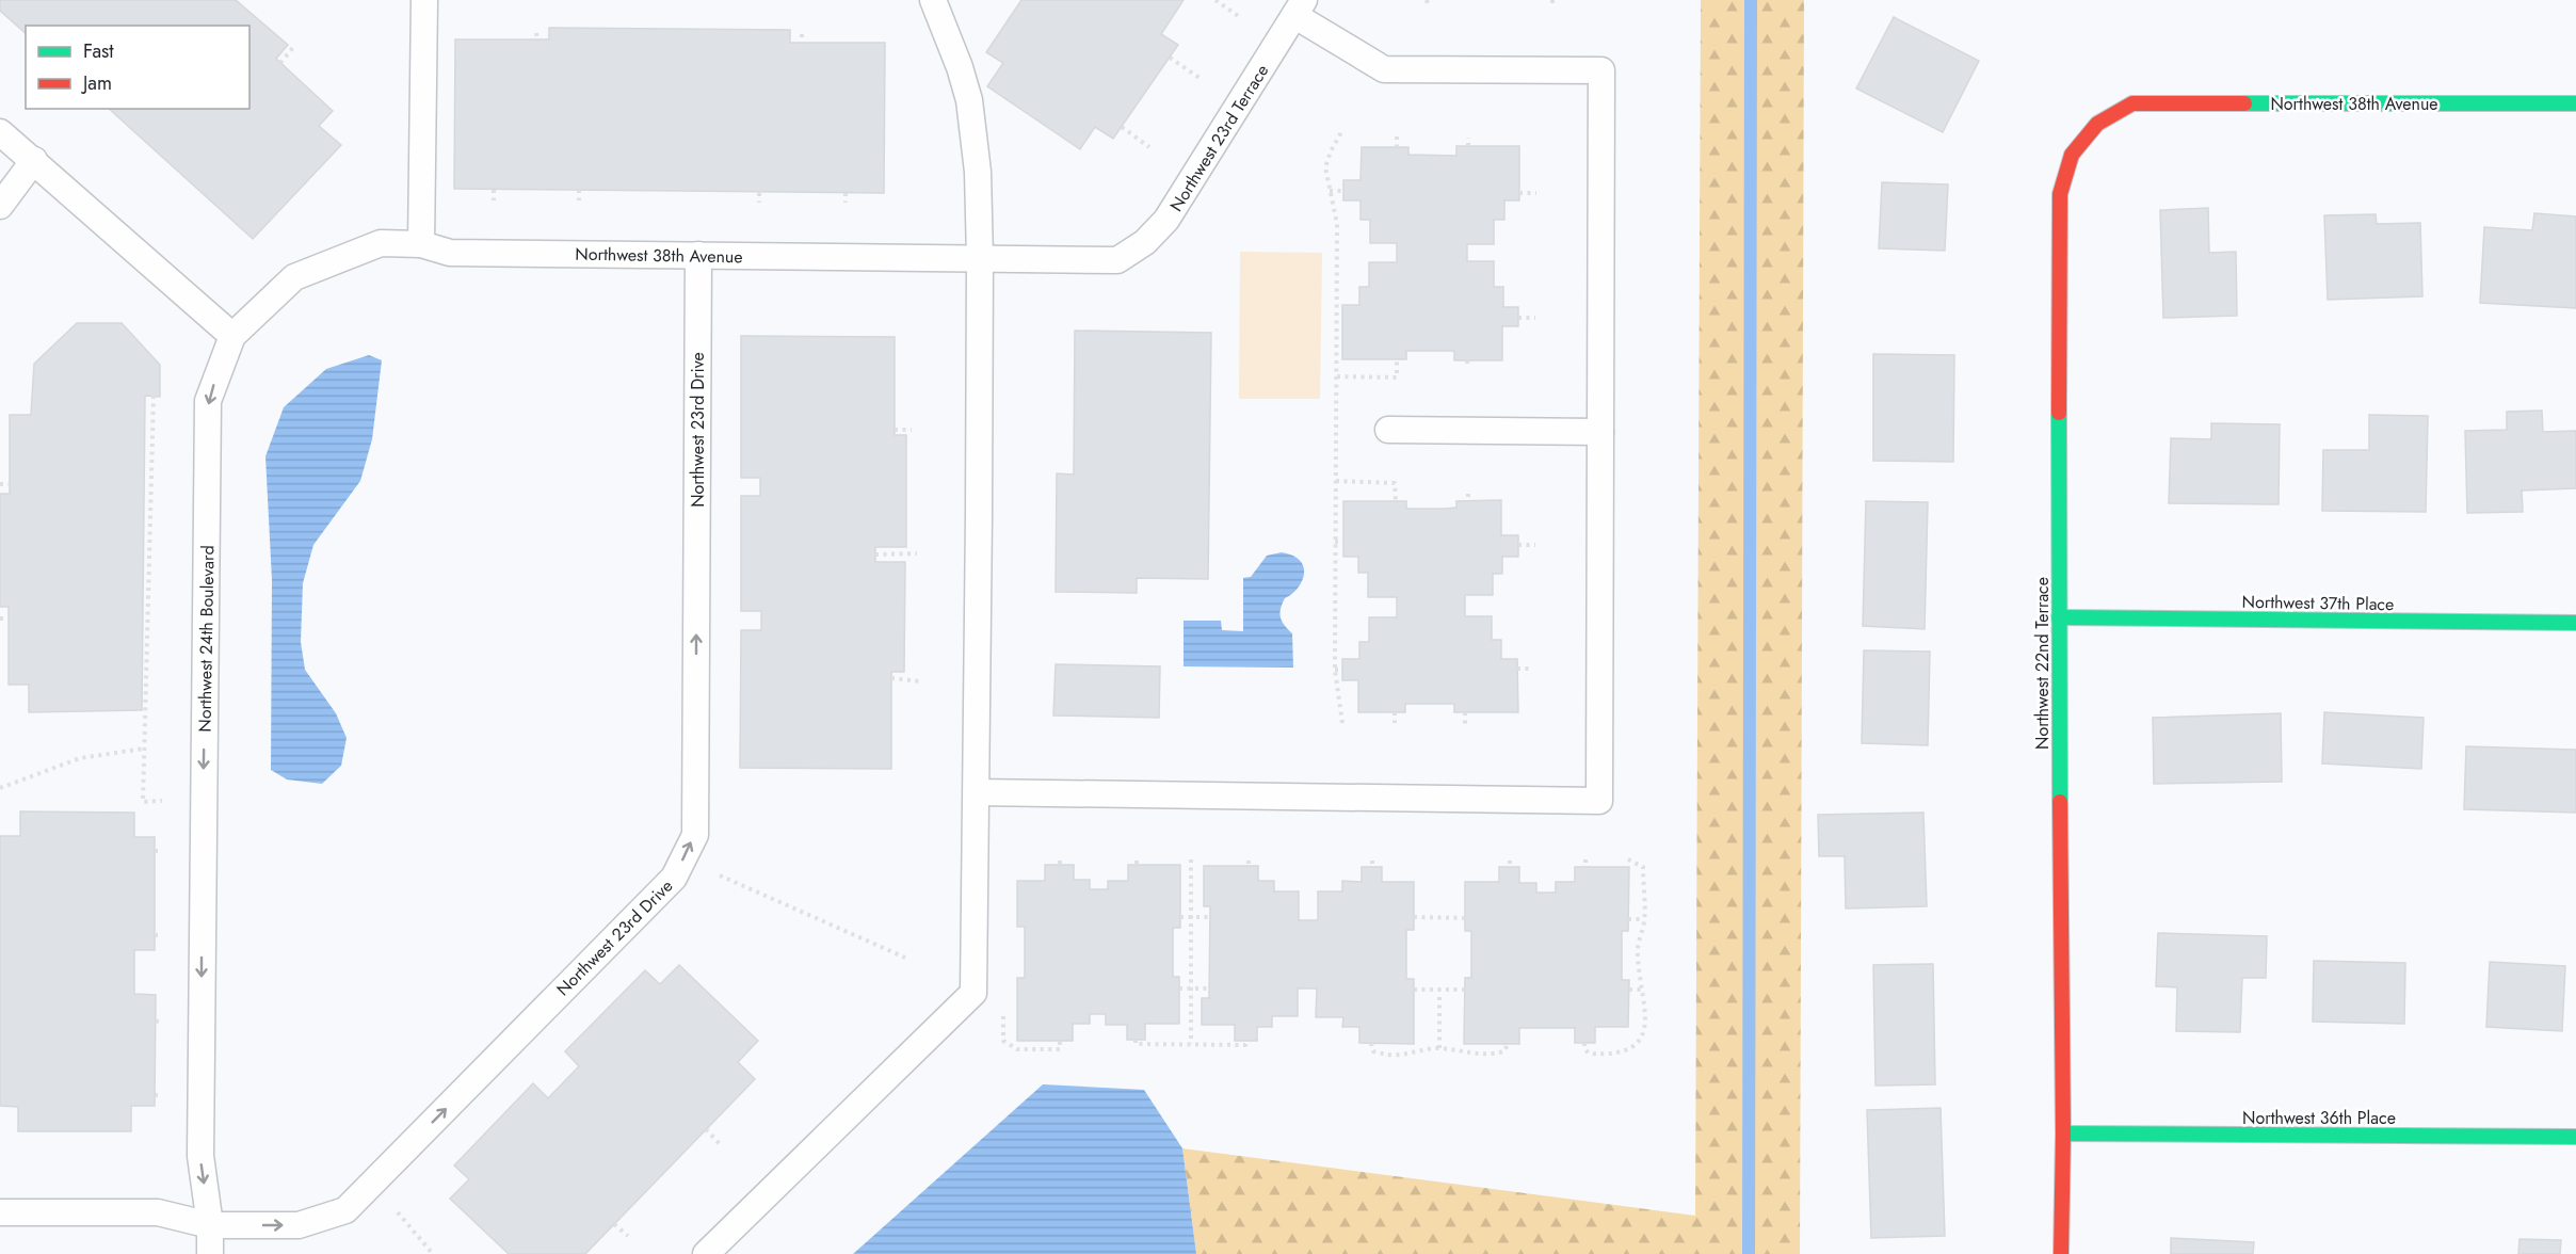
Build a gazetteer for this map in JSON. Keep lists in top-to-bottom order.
{
  "streets": {
    "street": [
      "Northwest 38th Avenue",
      "Northwest 37th Place",
      "Northwest 22nd Terrace",
      "Northwest 36th Place"
    ],
    "lane": ["Northwest 23rd Terrace", "Northwest 23rd Drive", "Northwest 24th Boulevard"]
  },
  "crossings": [
    ["Northwest 38th Avenue", "Northwest 23rd Terrace"],
    ["Northwest 38th Avenue", "Northwest 23rd Drive"],
    ["Northwest 38th Avenue", "Northwest 24th Boulevard"],
    ["Northwest 38th Avenue", "Northwest 22nd Terrace"],
    ["Northwest 23rd Drive", "Northwest 24th Boulevard"],
    ["Northwest 37th Place", "Northwest 22nd Terrace"],
    ["Northwest 22nd Terrace", "Northwest 36th Place"]
  ],
  "one_way": ["Northwest 23rd Drive", "Northwest 24th Boulevard"],
  "legend": ["Fast", "Jam"]
}
